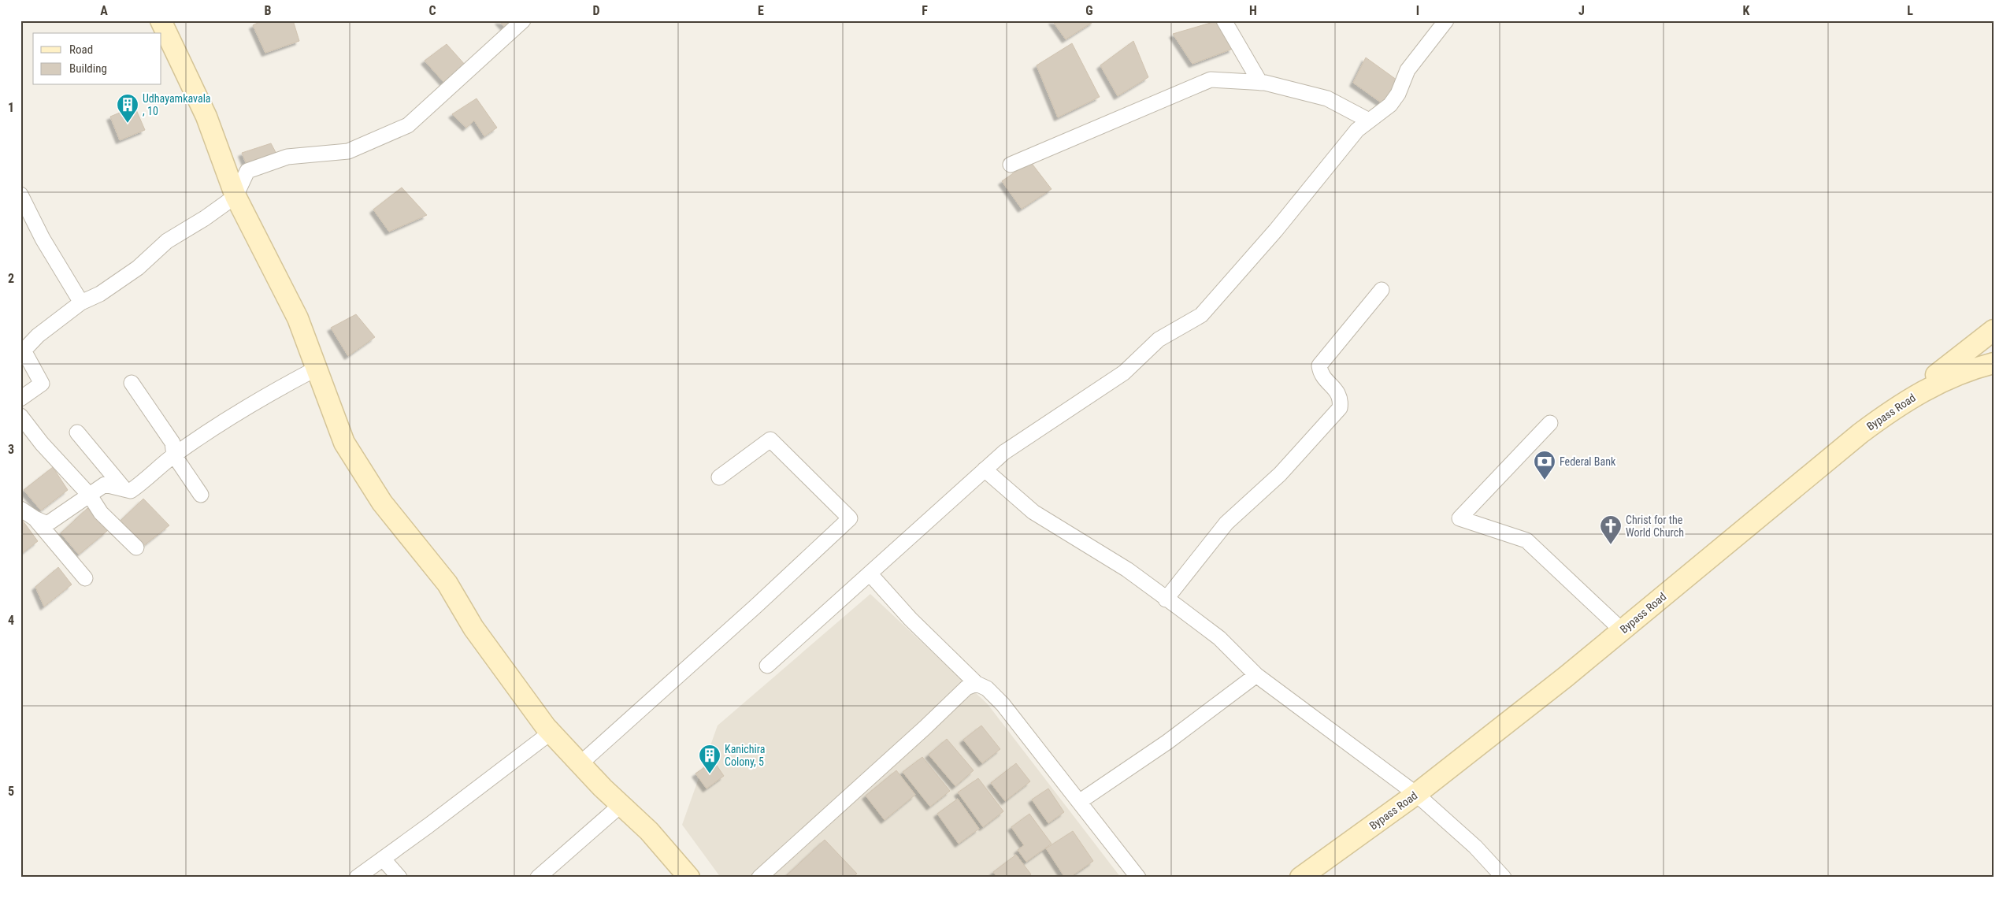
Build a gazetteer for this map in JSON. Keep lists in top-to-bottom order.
{
  "streets": {
    "street": ["Bypass Road"]
  },
  "places": {
    "building": ["Udhayamkavala , 10", "Kanichira Colony, 5"],
    "bank": ["Federal Bank"],
    "church": ["Christ for the World Church"]
  },
  "legend": ["Road", "Building"],
  "grid": {
    "columns": [
      "A",
      "B",
      "C",
      "D",
      "E",
      "F",
      "G",
      "H",
      "I",
      "J",
      "K",
      "L"
    ],
    "rows": [
      "1",
      "2",
      "3",
      "4",
      "5"
    ]
  }
}
